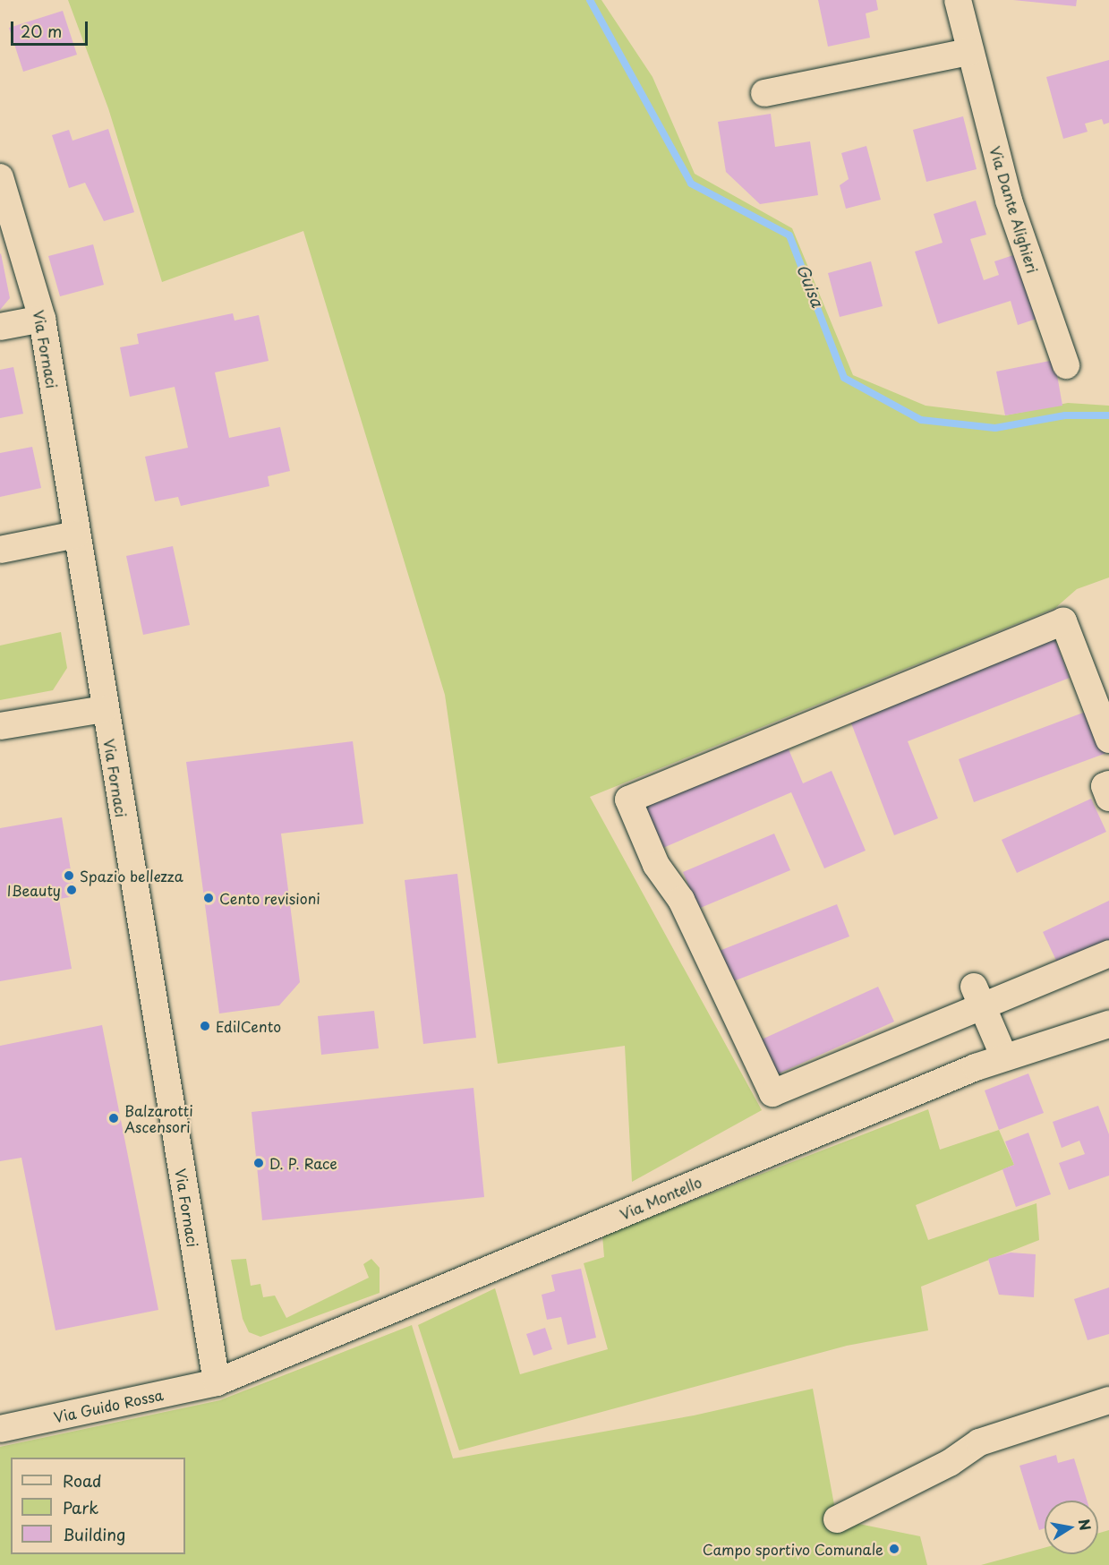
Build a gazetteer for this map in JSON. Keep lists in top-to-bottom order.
{
  "streets": {
    "street": [
      "Via Dante Alighieri",
      "Via Fornaci",
      "Via Montello",
      "Via Guido Rossa"
    ]
  },
  "crossings": [
    ["Via Fornaci", "Via Montello"],
    ["Via Fornaci", "Via Guido Rossa"],
    ["Via Montello", "Via Guido Rossa"]
  ],
  "water": ["Guisa"],
  "places": [
    "Spazio bellezza",
    "IBeauty",
    "Cento revisioni",
    "EdilCento",
    "Balzarotti Ascensori",
    "D. P. Race",
    "Campo sportivo Comunale"
  ],
  "legend": ["Road", "Park", "Building"],
  "scale_bar": "20 m",
  "north": "right"
}
